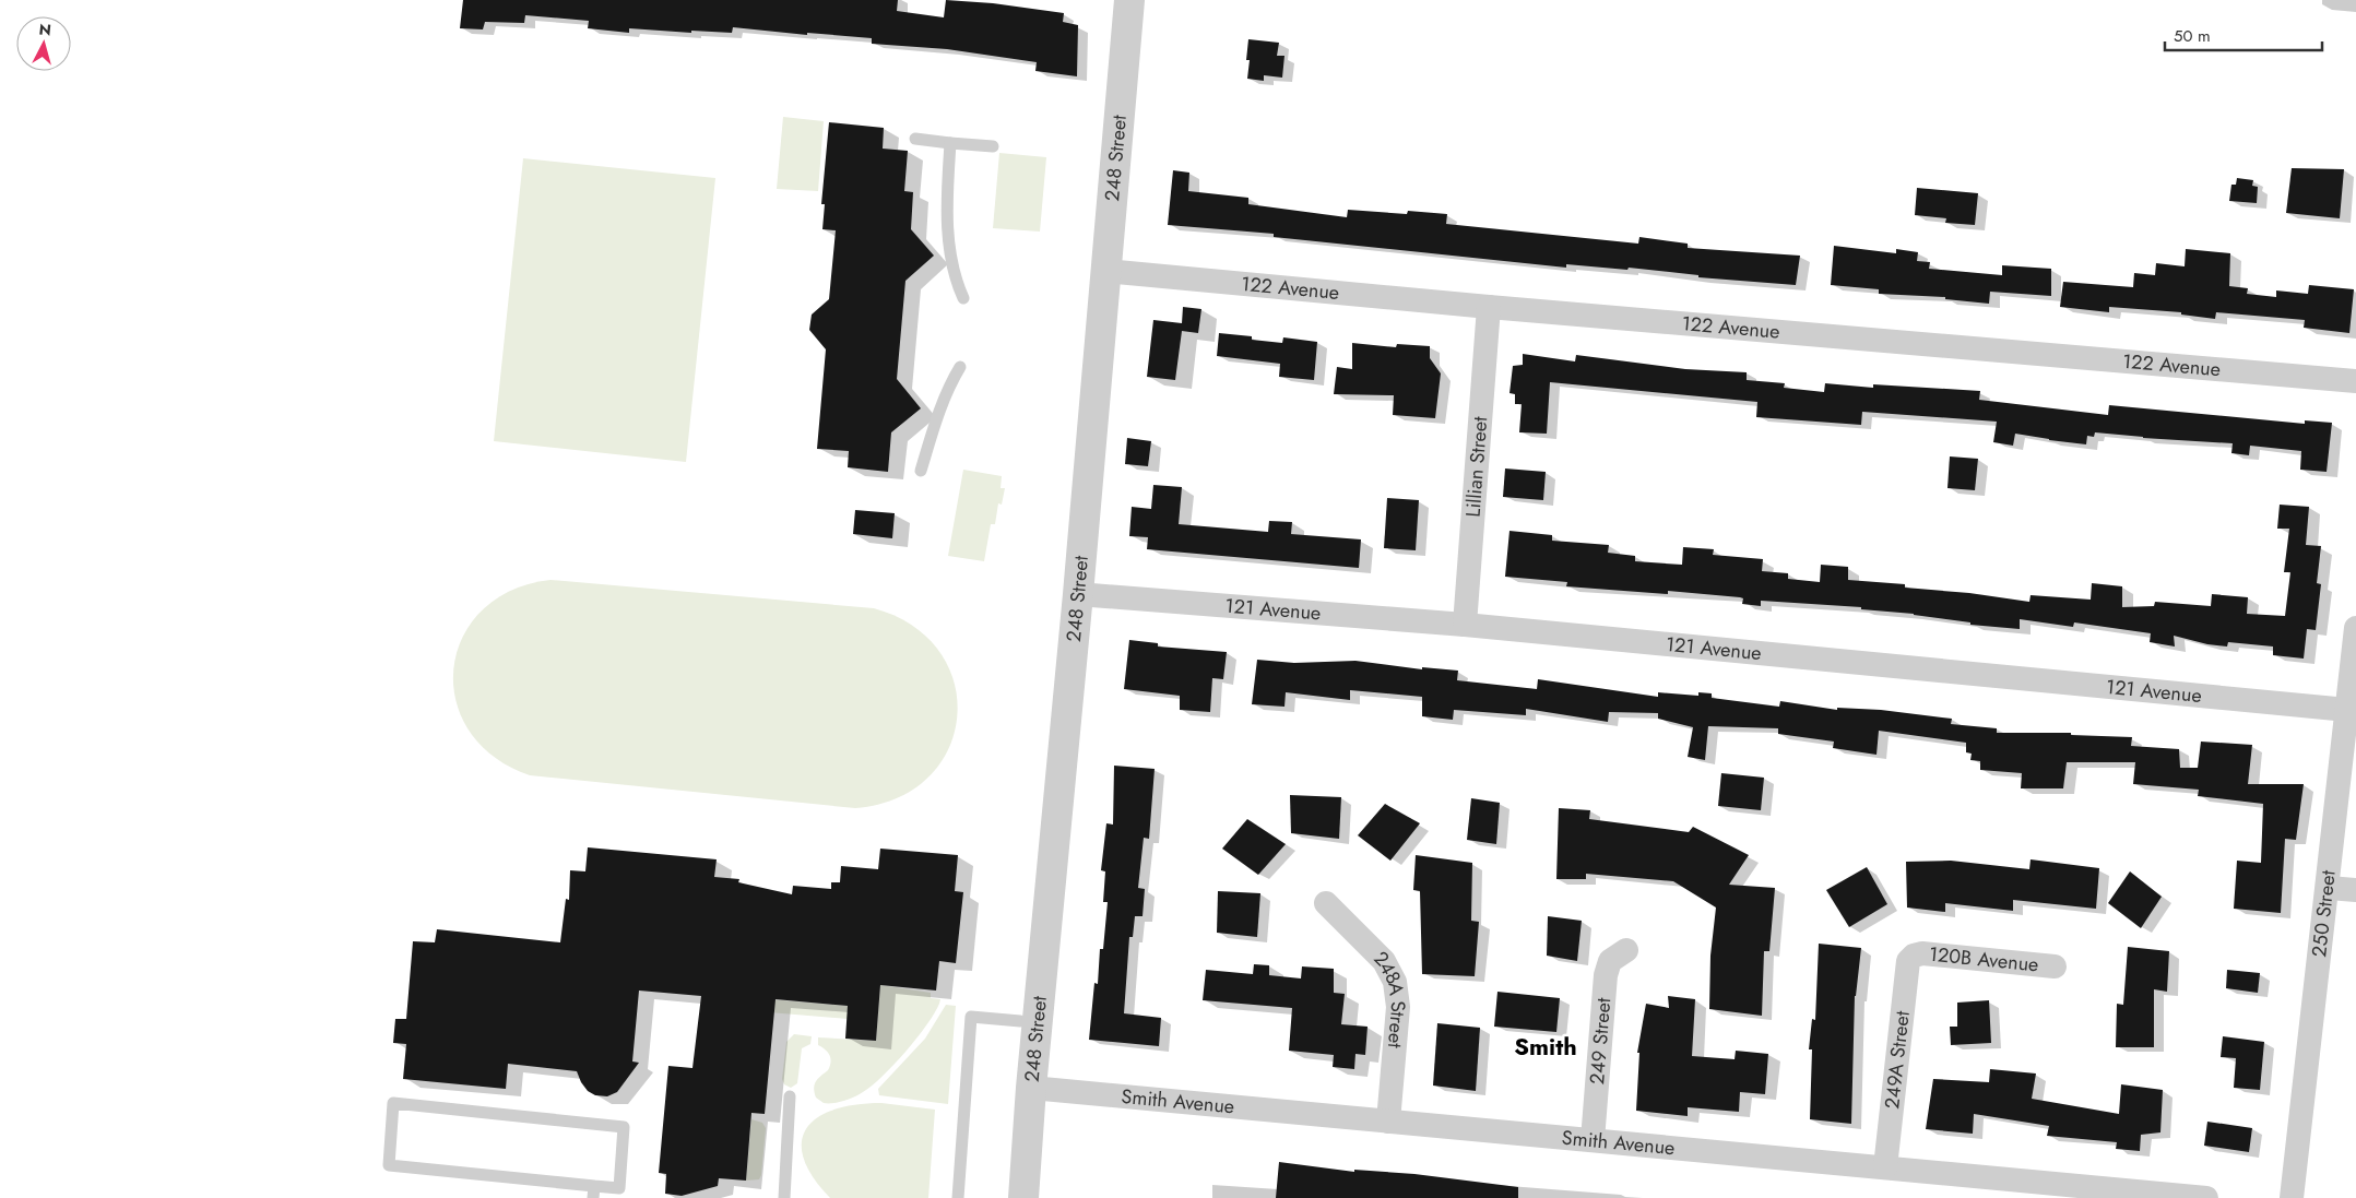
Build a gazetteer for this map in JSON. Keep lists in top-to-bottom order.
{
  "streets": {
    "street": [
      "248 Street",
      "122 Avenue",
      "Lillian Street",
      "121 Avenue",
      "250 Street",
      "120B Avenue",
      "248A Street",
      "249 Street",
      "249A Street",
      "Smith Avenue"
    ]
  },
  "crossings": [
    ["248 Street", "122 Avenue"],
    ["248 Street", "121 Avenue"],
    ["248 Street", "Smith Avenue"],
    ["122 Avenue", "Lillian Street"],
    ["Lillian Street", "121 Avenue"],
    ["121 Avenue", "250 Street"],
    ["120B Avenue", "249A Street"],
    ["248A Street", "Smith Avenue"],
    ["249 Street", "Smith Avenue"],
    ["249A Street", "Smith Avenue"]
  ],
  "districts": ["Smith"],
  "scale_bar": "50 m",
  "north": "top"
}
